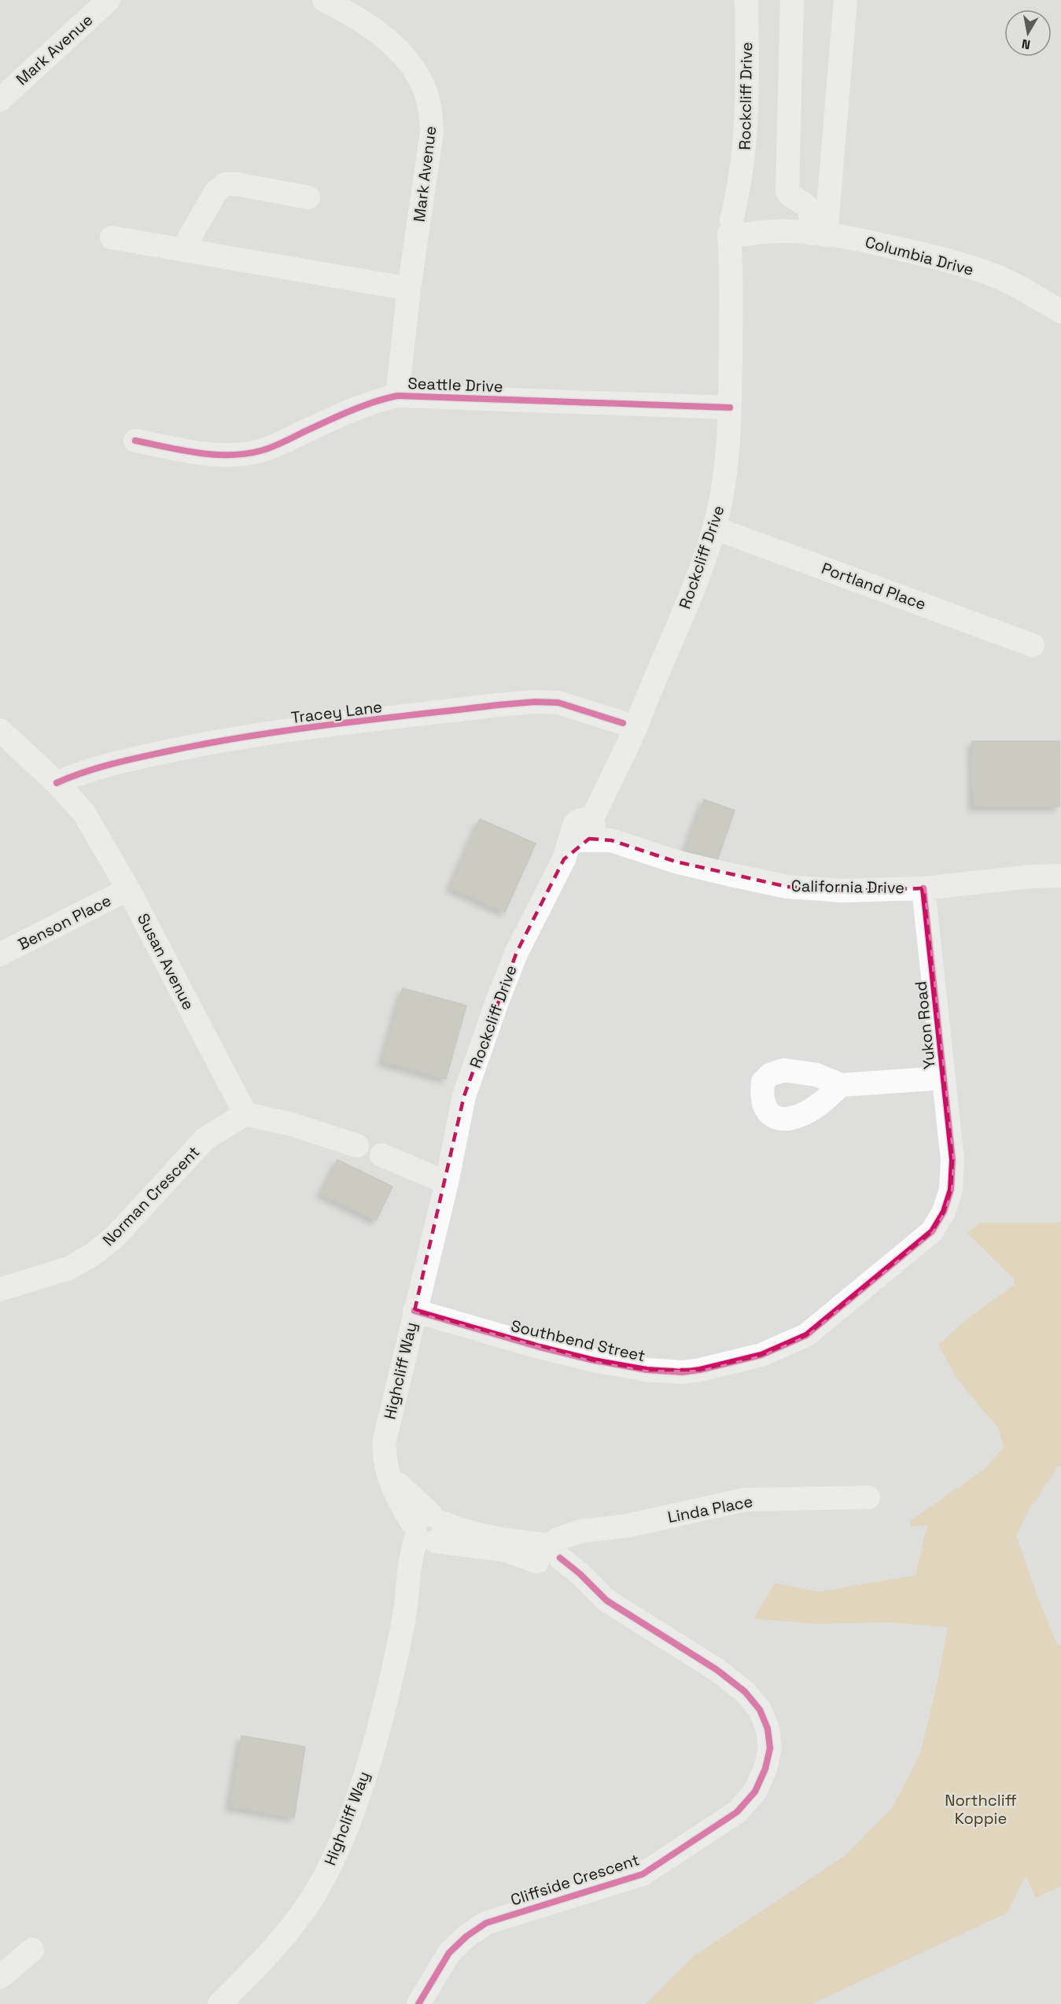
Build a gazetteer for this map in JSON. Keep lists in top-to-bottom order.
{
  "streets": {
    "street": [
      "Mark Avenue",
      "Rockcliff Drive",
      "Columbia Drive",
      "Seattle Drive",
      "Portland Place",
      "Tracey Lane",
      "California Drive",
      "Benson Place",
      "Susan Avenue",
      "Yukon Road",
      "Norman Crescent",
      "Southbend Street",
      "Highcliff Way",
      "Linda Place",
      "Cliffside Crescent"
    ]
  },
  "crossings": [
    ["Mark Avenue", "Seattle Drive"],
    ["Rockcliff Drive", "Columbia Drive"],
    ["Rockcliff Drive", "Seattle Drive"],
    ["Rockcliff Drive", "Portland Place"],
    ["Rockcliff Drive", "Tracey Lane"],
    ["Rockcliff Drive", "California Drive"],
    ["Rockcliff Drive", "Highcliff Way"],
    ["Tracey Lane", "Susan Avenue"],
    ["California Drive", "Yukon Road"],
    ["Benson Place", "Susan Avenue"],
    ["Susan Avenue", "Norman Crescent"],
    ["Yukon Road", "Southbend Street"],
    ["Southbend Street", "Highcliff Way"],
    ["Highcliff Way", "Cliffside Crescent"],
    ["Linda Place", "Cliffside Crescent"]
  ],
  "parks": ["Northcliff Koppie"],
  "north": "bottom"
}
